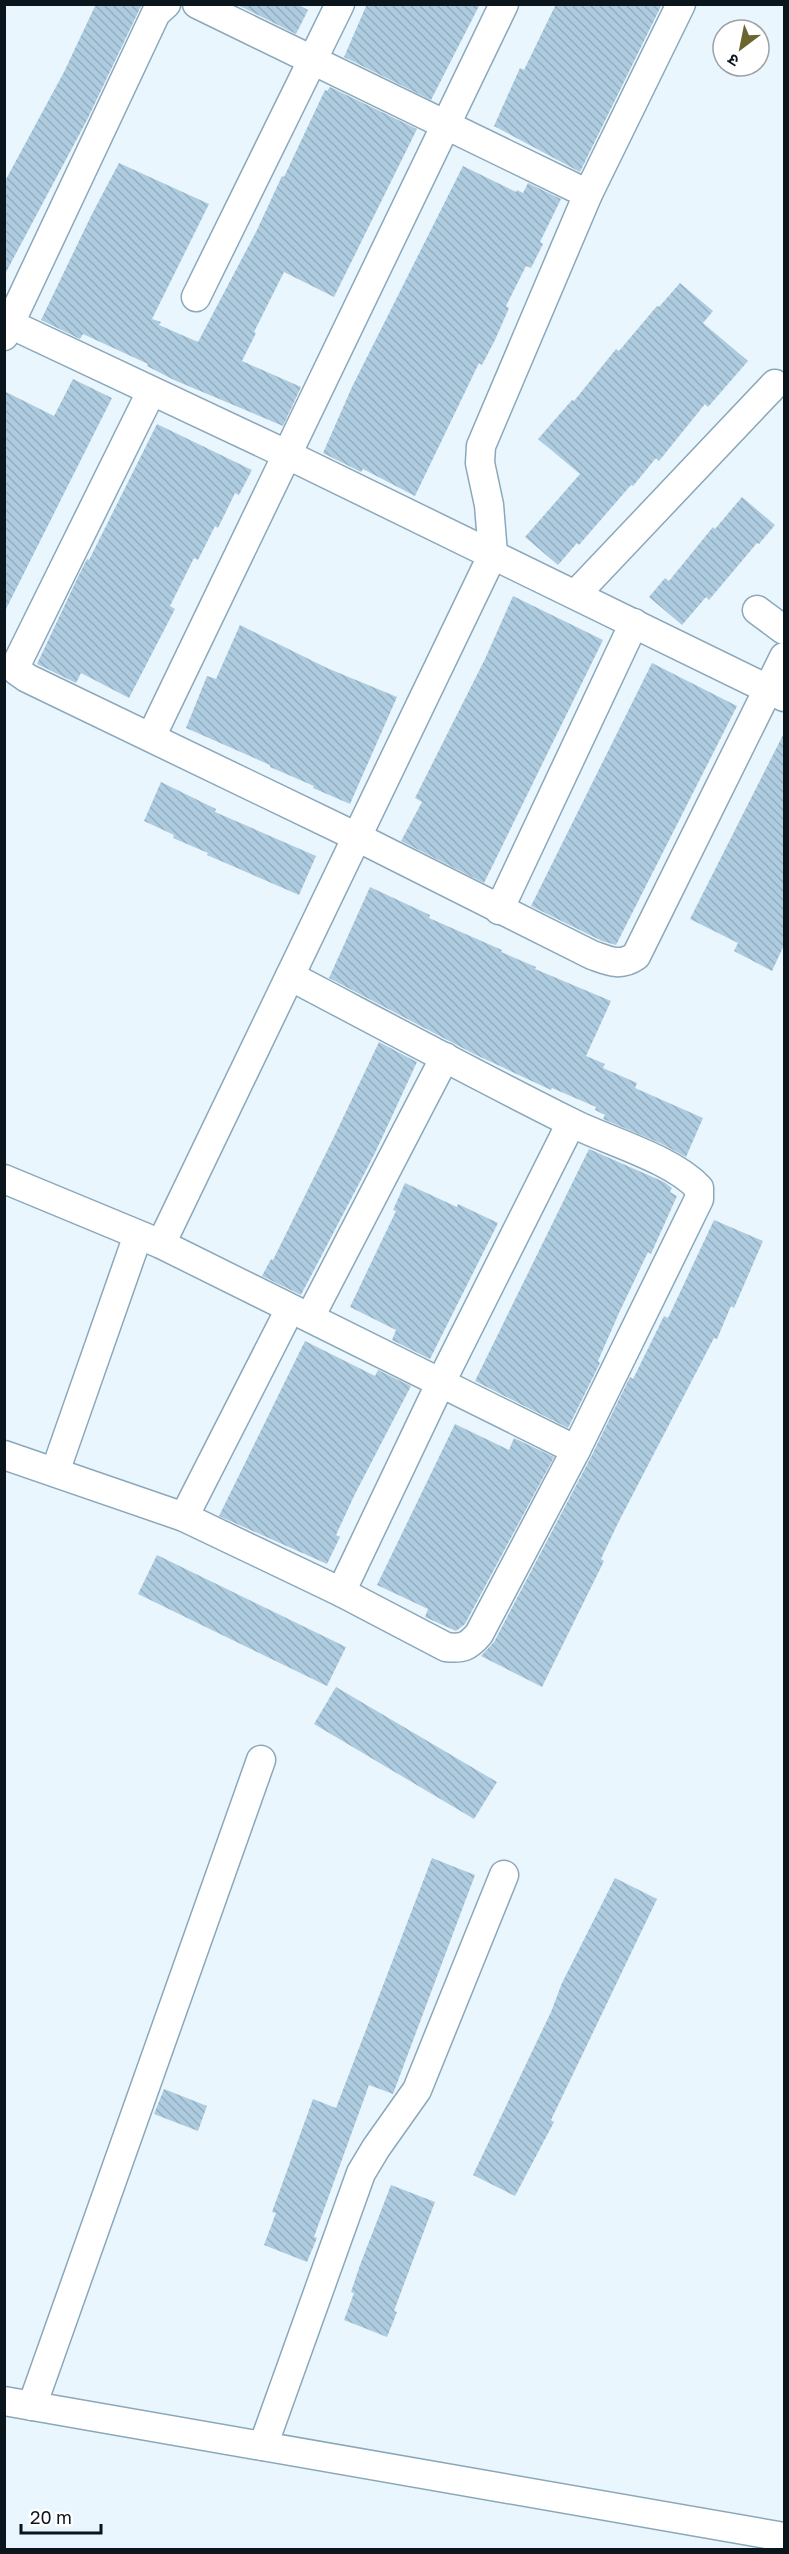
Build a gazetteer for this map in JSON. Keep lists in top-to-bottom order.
{
  "scale_bar": "20 m",
  "north": "bottom left"
}
